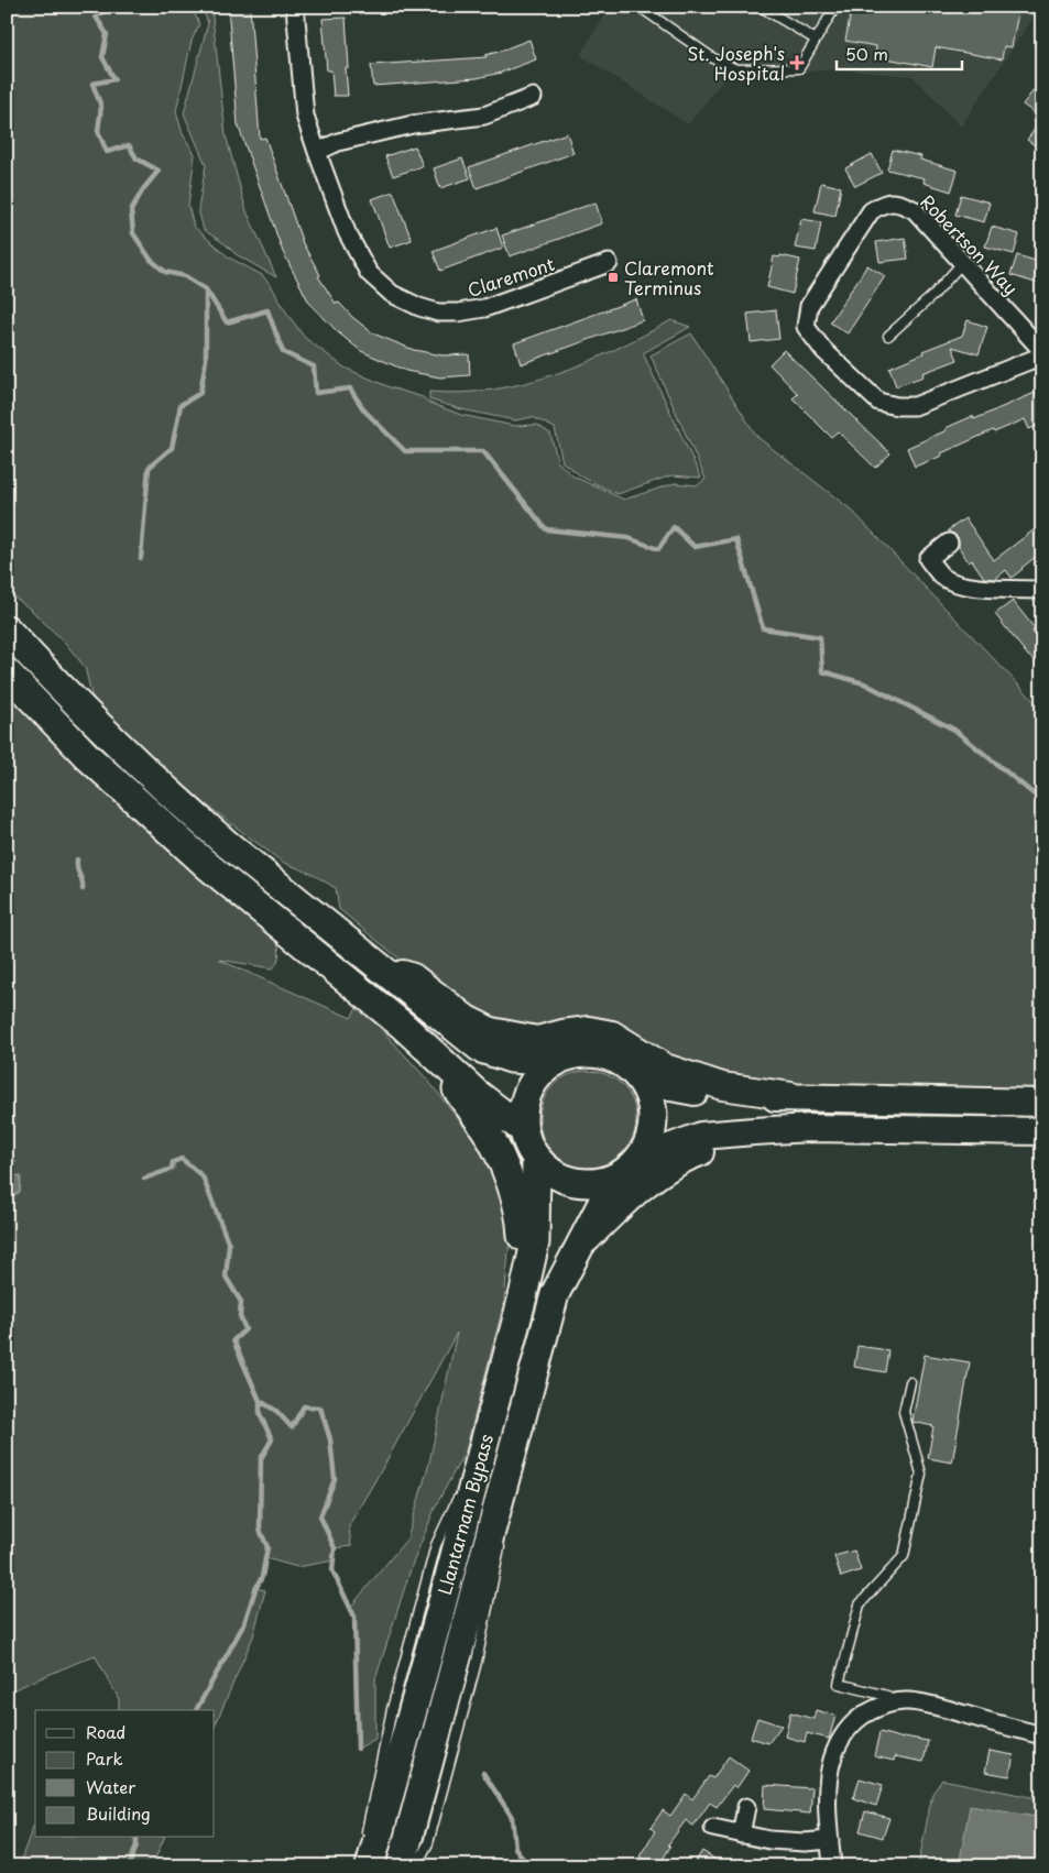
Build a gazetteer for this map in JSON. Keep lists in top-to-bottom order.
{
  "streets": {
    "highway": ["Llantarnam Bypass"],
    "street": ["Robertson Way", "Claremont"]
  },
  "places": {
    "health": ["St. Joseph's Hospital"],
    "transit": ["Claremont Terminus"]
  },
  "legend": [
    "Road",
    "Park",
    "Water",
    "Building"
  ],
  "scale_bar": "50 m"
}
